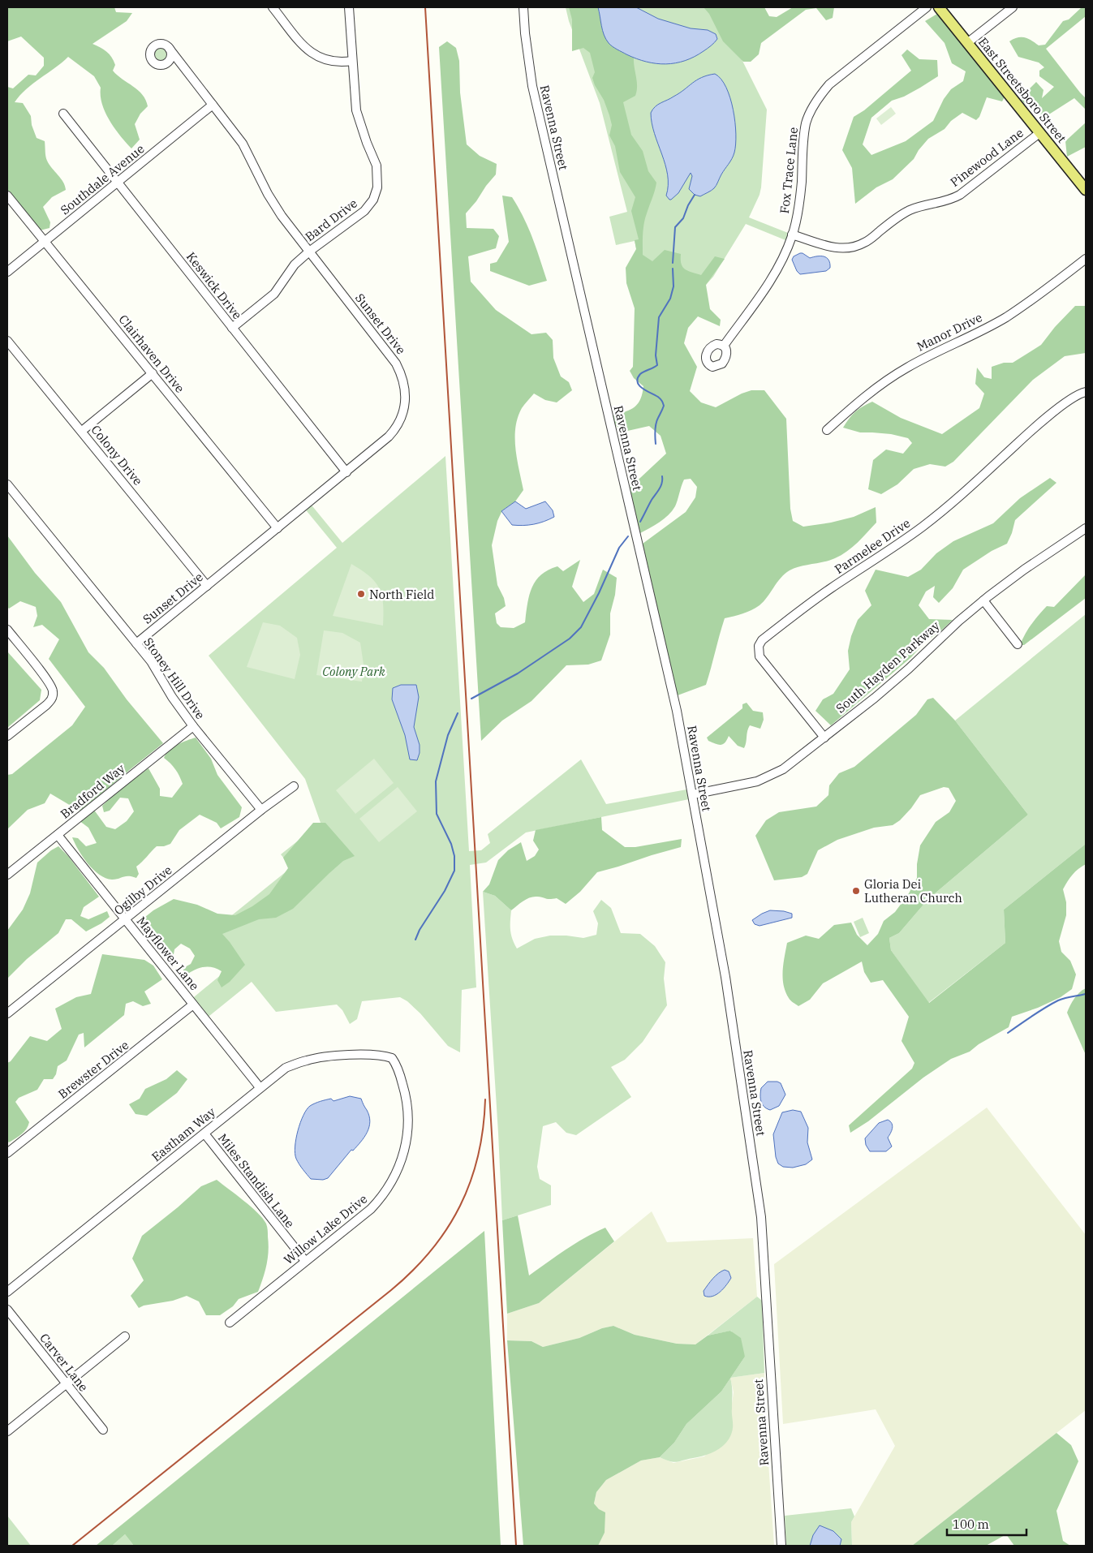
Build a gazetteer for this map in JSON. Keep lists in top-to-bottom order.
{
  "streets": {
    "main road": ["East Streetsboro Street"],
    "street": [
      "Ravenna Street",
      "Pinewood Lane",
      "Fox Trace Lane",
      "Southdale Avenue",
      "Bard Drive",
      "Keswick Drive",
      "Sunset Drive",
      "Manor Drive",
      "Clairhaven Drive",
      "Colony Drive",
      "Parmelee Drive",
      "South Hayden Parkway",
      "Stoney Hill Drive",
      "Bradford Way",
      "Ogilby Drive",
      "Mayflower Lane",
      "Brewster Drive",
      "Eastham Way",
      "Miles Standish Lane",
      "Willow Lake Drive",
      "Carver Lane"
    ]
  },
  "crossings": [
    ["East Streetsboro Street", "Pinewood Lane"],
    ["Ravenna Street", "South Hayden Parkway"],
    ["Pinewood Lane", "Fox Trace Lane"],
    ["Southdale Avenue", "Keswick Drive"],
    ["Southdale Avenue", "Sunset Drive"],
    ["Southdale Avenue", "Clairhaven Drive"],
    ["Bard Drive", "Keswick Drive"],
    ["Bard Drive", "Sunset Drive"],
    ["Keswick Drive", "Sunset Drive"],
    ["Sunset Drive", "Clairhaven Drive"],
    ["Sunset Drive", "Colony Drive"],
    ["Sunset Drive", "Stoney Hill Drive"],
    ["Parmelee Drive", "South Hayden Parkway"],
    ["Stoney Hill Drive", "Bradford Way"],
    ["Stoney Hill Drive", "Ogilby Drive"],
    ["Bradford Way", "Mayflower Lane"],
    ["Ogilby Drive", "Mayflower Lane"],
    ["Mayflower Lane", "Brewster Drive"],
    ["Mayflower Lane", "Eastham Way"],
    ["Eastham Way", "Miles Standish Lane"],
    ["Eastham Way", "Willow Lake Drive"],
    ["Miles Standish Lane", "Willow Lake Drive"]
  ],
  "parks": ["Colony Park"],
  "places": ["North Field", "Gloria Dei Lutheran Church"],
  "scale_bar": "100 m"
}
